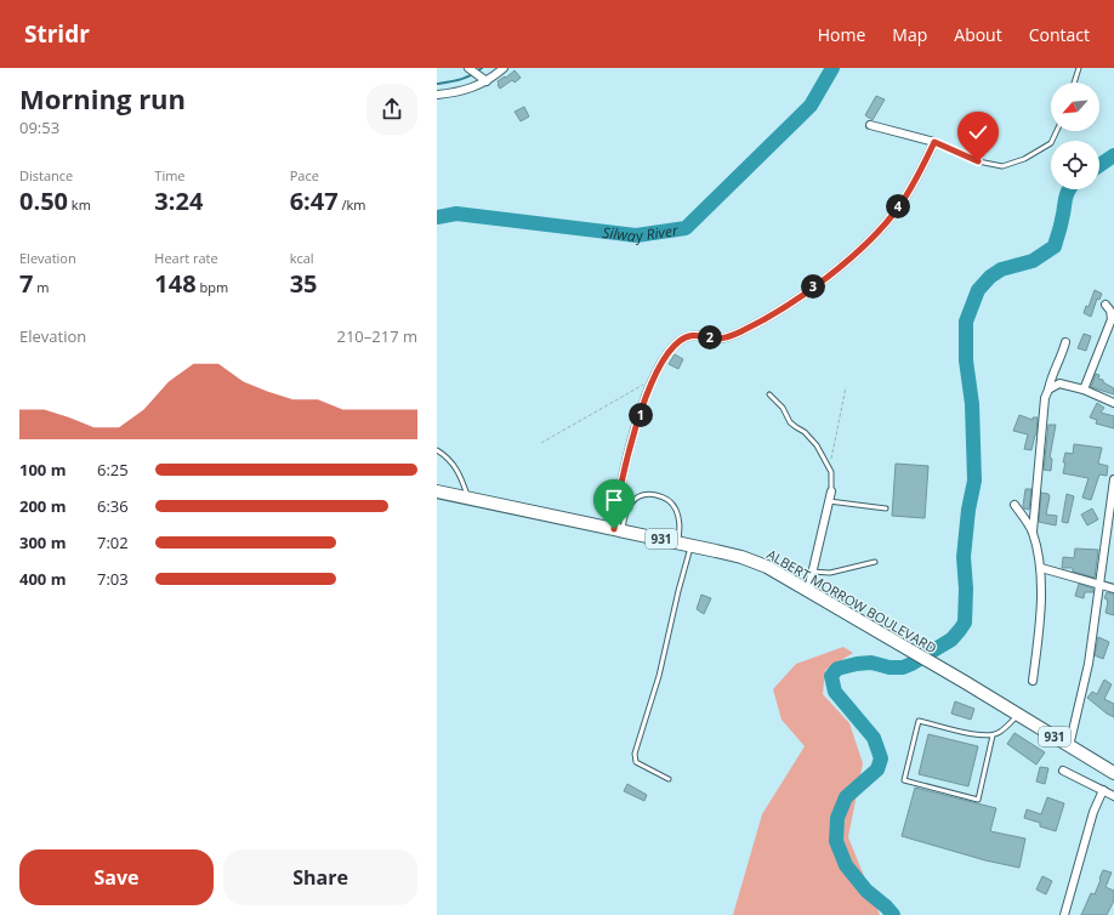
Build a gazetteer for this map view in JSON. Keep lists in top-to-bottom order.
{
  "streets": {
    "highway": ["931", "ALBERT MORROW BOULEVARD"]
  },
  "water": ["Silway River"],
  "north": "bottom left",
  "page": {
    "header": "Stridr",
    "nav": [
      "Home",
      "Map",
      "About",
      "Contact"
    ],
    "heading": ["Morning run", "09:53"],
    "stats": [
      ["Distance", "0.50 km"],
      ["Time", "3:24"],
      ["Pace", "6:47 /km"],
      ["Elevation", "7 m"],
      ["Heart rate", "148 bpm"],
      ["kcal", "35"]
    ],
    "pins": [
      "4",
      "3",
      "2",
      "1"
    ],
    "chart": ["Elevation", "210–217 m"],
    "list": [
      {
        "name": "100 m",
        "note": "6:25"
      },
      {
        "name": "200 m",
        "note": "6:36"
      },
      {
        "name": "300 m",
        "note": "7:02"
      },
      {
        "name": "400 m",
        "note": "7:03"
      }
    ],
    "buttons": ["Save", "Share"]
  }
}
